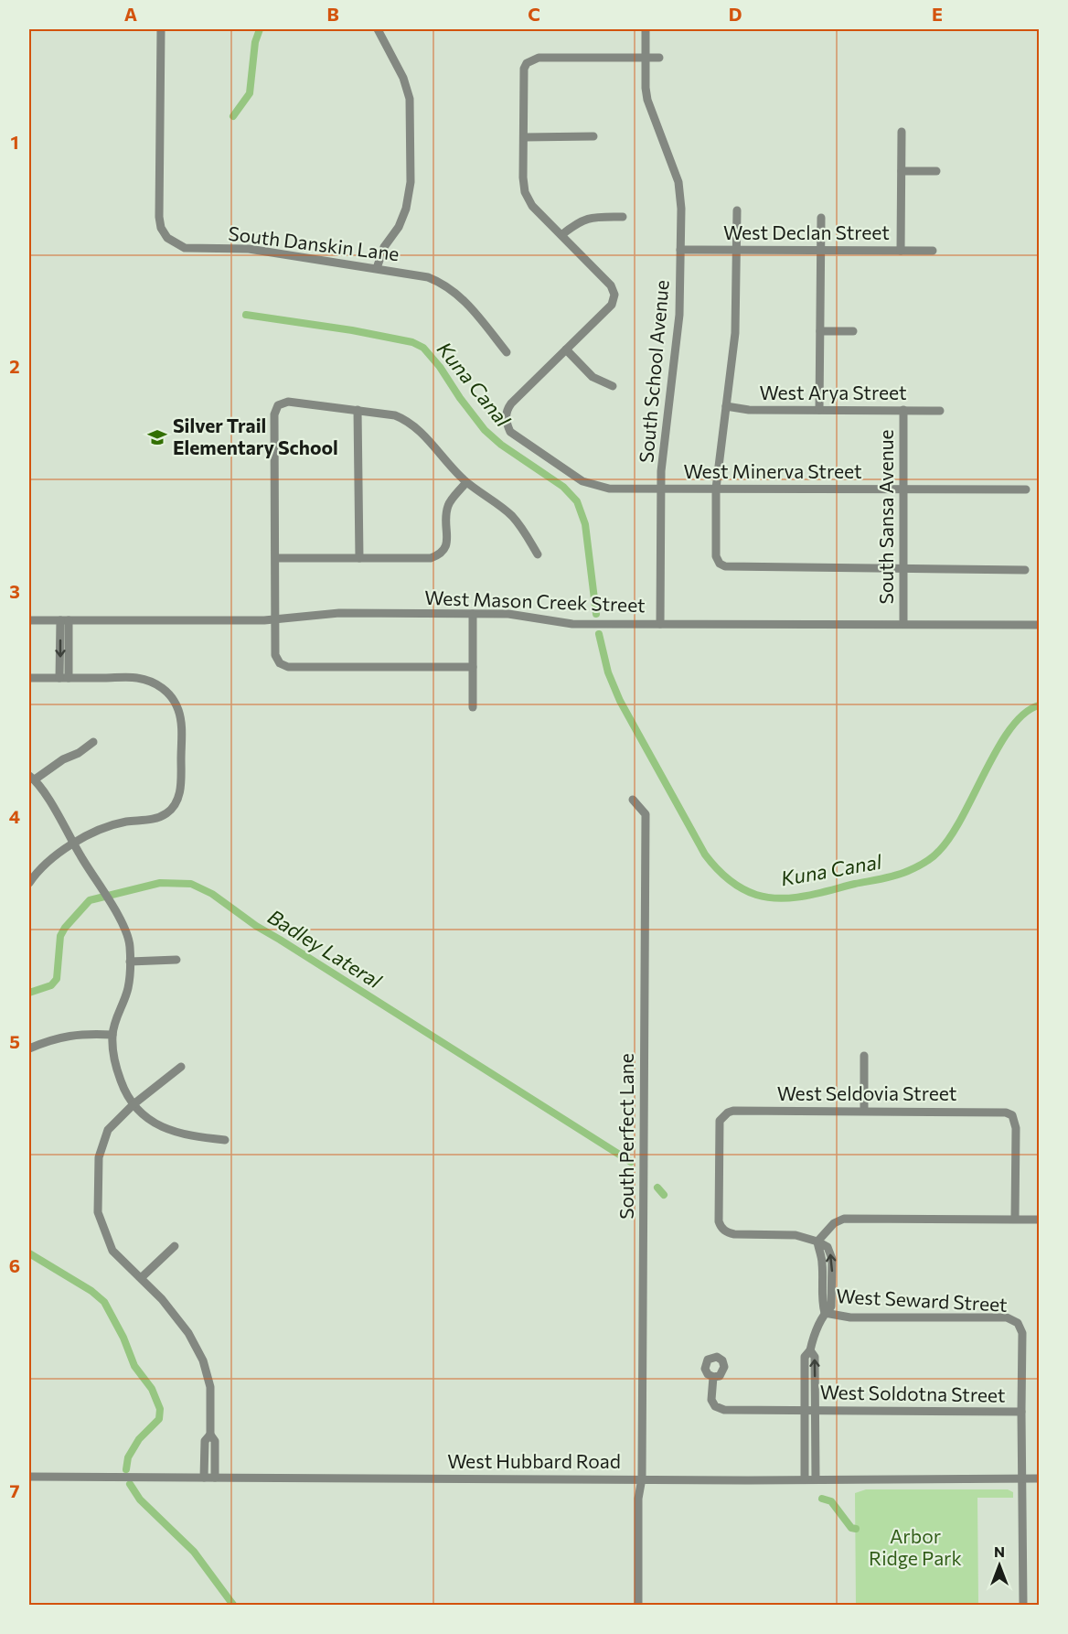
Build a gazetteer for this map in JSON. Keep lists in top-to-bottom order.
{
  "streets": {
    "street": [
      "West Declan Street",
      "South Danskin Lane",
      "South School Avenue",
      "West Arya Street",
      "West Minerva Street",
      "South Sansa Avenue",
      "West Mason Creek Street",
      "West Seldovia Street",
      "South Perfect Lane",
      "West Seward Street",
      "West Soldotna Street",
      "West Hubbard Road"
    ]
  },
  "crossings": [
    ["West Declan Street", "South School Avenue"],
    ["South School Avenue", "West Minerva Street"],
    ["South School Avenue", "West Mason Creek Street"],
    ["West Arya Street", "South Sansa Avenue"],
    ["West Minerva Street", "South Sansa Avenue"],
    ["South Sansa Avenue", "West Mason Creek Street"],
    ["South Perfect Lane", "West Hubbard Road"],
    ["West Seward Street", "West Soldotna Street"]
  ],
  "water": ["Kuna Canal", "Badley Lateral"],
  "parks": ["Arbor Ridge Park"],
  "places": {
    "school or university": ["Silver Trail Elementary School"]
  },
  "north": "top",
  "grid": {
    "columns": [
      "A",
      "B",
      "C",
      "D",
      "E"
    ],
    "rows": [
      "1",
      "2",
      "3",
      "4",
      "5",
      "6",
      "7"
    ]
  }
}
